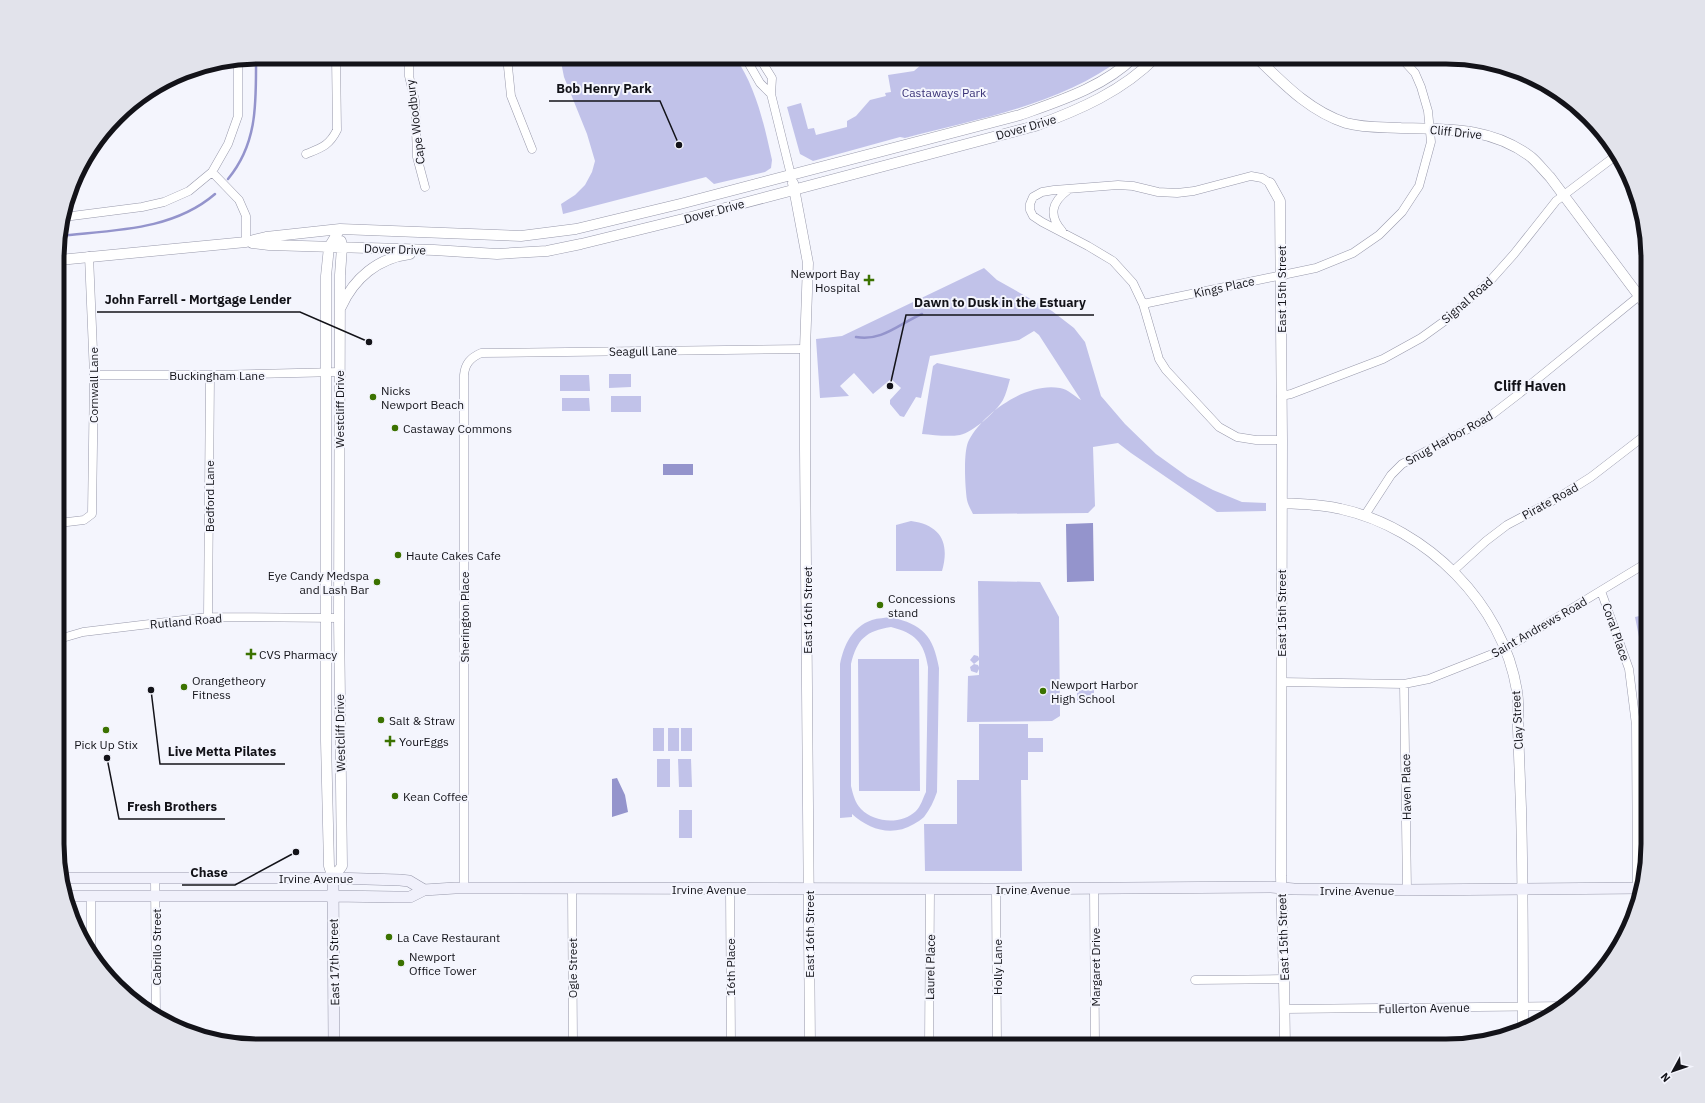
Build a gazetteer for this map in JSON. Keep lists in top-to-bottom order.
{
  "streets": {
    "main road": ["Irvine Avenue", "East 17th Street"],
    "street": [
      "Cape Woodbury",
      "Dover Drive",
      "Cliff Drive",
      "Kings Place",
      "East 15th Street",
      "Signal Road",
      "Seagull Lane",
      "Buckingham Lane",
      "Cornwall Lane",
      "Westcliff Drive",
      "Snug Harbor Road",
      "Bedford Lane",
      "Pirate Road",
      "East 16th Street",
      "Sherington Place",
      "Rutland Road",
      "Saint Andrews Road",
      "Coral Place",
      "Clay Street",
      "Haven Place",
      "Cabrillo Street",
      "16th Place",
      "Laurel Place",
      "Holly Lane",
      "Margaret Drive",
      "Ogle Street",
      "Fullerton Avenue"
    ]
  },
  "crossings": [
    ["Dover Drive", "Cornwall Lane"],
    ["Dover Drive", "Westcliff Drive"],
    ["Dover Drive", "East 16th Street"],
    ["Cliff Drive", "Kings Place"],
    ["Cliff Drive", "Signal Road"],
    ["Cliff Drive", "Snug Harbor Road"],
    ["Kings Place", "East 15th Street"],
    ["East 15th Street", "Signal Road"],
    ["East 15th Street", "Saint Andrews Road"],
    ["East 15th Street", "Clay Street"],
    ["East 15th Street", "Irvine Avenue"],
    ["East 15th Street", "Fullerton Avenue"],
    ["Seagull Lane", "East 16th Street"],
    ["Seagull Lane", "Sherington Place"],
    ["Buckingham Lane", "Cornwall Lane"],
    ["Buckingham Lane", "Westcliff Drive"],
    ["Buckingham Lane", "Bedford Lane"],
    ["Westcliff Drive", "Rutland Road"],
    ["Westcliff Drive", "Irvine Avenue"],
    ["Westcliff Drive", "East 17th Street"],
    ["Snug Harbor Road", "Clay Street"],
    ["Bedford Lane", "Rutland Road"],
    ["Pirate Road", "Clay Street"],
    ["East 16th Street", "Irvine Avenue"],
    ["Sherington Place", "Irvine Avenue"],
    ["Saint Andrews Road", "Coral Place"],
    ["Saint Andrews Road", "Clay Street"],
    ["Saint Andrews Road", "Haven Place"],
    ["Clay Street", "Irvine Avenue"],
    ["Clay Street", "Fullerton Avenue"],
    ["Haven Place", "Irvine Avenue"],
    ["Irvine Avenue", "Cabrillo Street"],
    ["Irvine Avenue", "East 17th Street"],
    ["Irvine Avenue", "16th Place"],
    ["Irvine Avenue", "Laurel Place"],
    ["Irvine Avenue", "Holly Lane"],
    ["Irvine Avenue", "Margaret Drive"],
    ["Irvine Avenue", "Ogle Street"]
  ],
  "districts": ["Cliff Haven"],
  "parks": ["Castaways Park"],
  "places": {
    "other": [
      "Bob Henry Park",
      "John Farrell - Mortgage Lender",
      "Dawn to Dusk in the Estuary",
      "Nicks Newport Beach",
      "Castaway Commons",
      "Haute Cakes Cafe",
      "Eye Candy Medspa and Lash Bar",
      "Concessions stand",
      "Orangetheory Fitness",
      "Live Metta Pilates",
      "Newport Harbor High School",
      "Salt & Straw",
      "Pick Up Stix",
      "Fresh Brothers",
      "Kean Coffee",
      "Chase",
      "La Cave Restaurant",
      "Newport Office Tower"
    ],
    "health": ["Newport Bay Hospital", "CVS Pharmacy", "YourEggs"]
  },
  "north": "bottom left"
}
